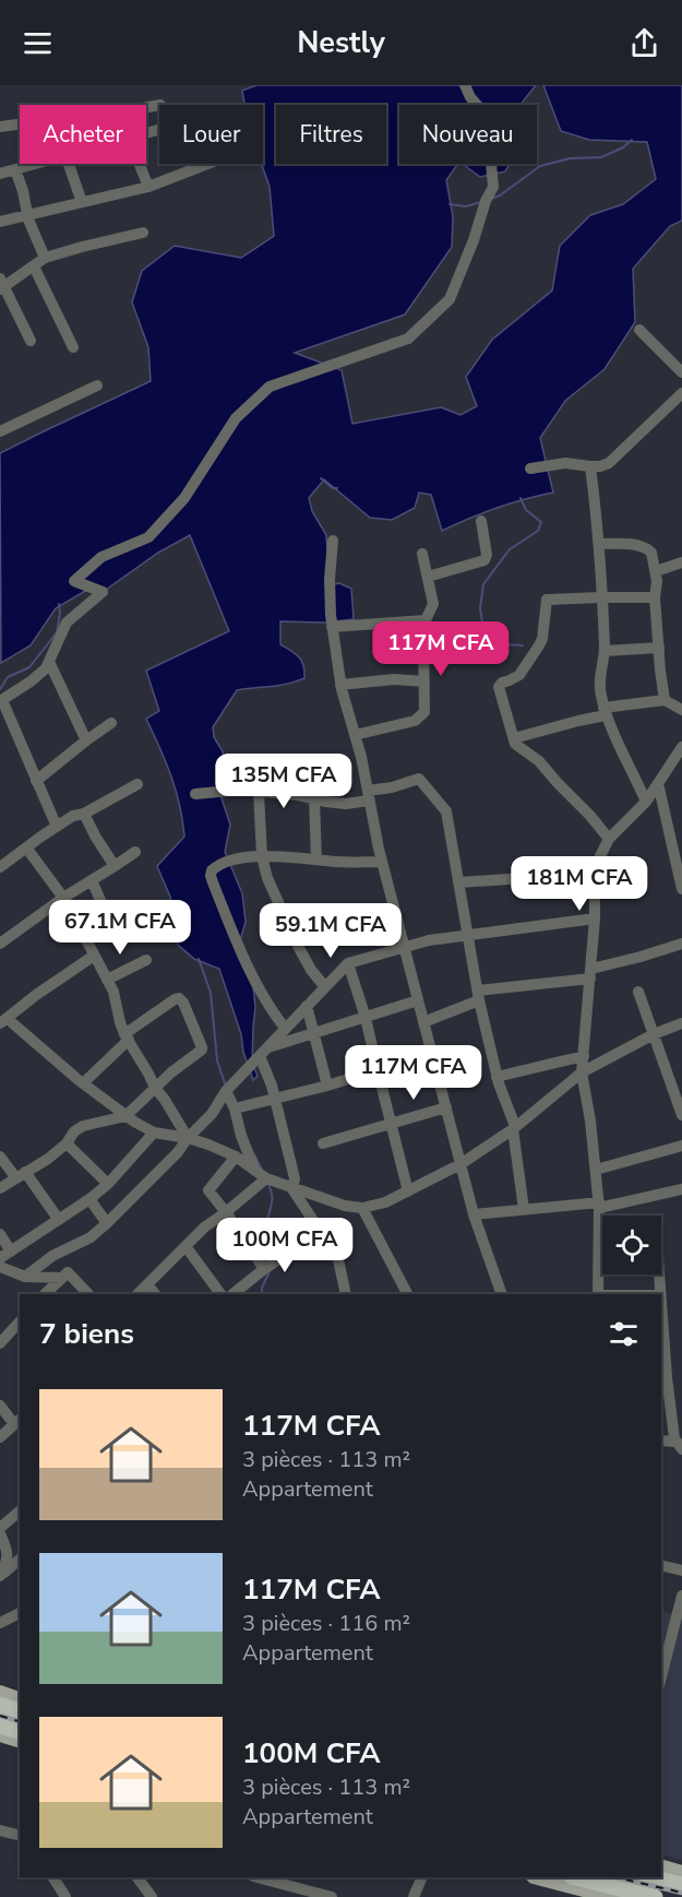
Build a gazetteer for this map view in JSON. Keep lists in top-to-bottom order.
{
  "page": {
    "header": "Nestly",
    "chip": [
      "Acheter",
      "Louer",
      "Filtres",
      "Nouveau"
    ],
    "price": [
      "117M CFA",
      "135M CFA",
      "181M CFA",
      "67.1M CFA",
      "59.1M CFA",
      "117M CFA",
      "100M CFA"
    ],
    "heading": "7 biens",
    "list": [
      {
        "name": "117M CFA",
        "note": "3 pièces · 113 m² · Appartement"
      },
      {
        "name": "117M CFA",
        "note": "3 pièces · 116 m² · Appartement"
      },
      {
        "name": "100M CFA",
        "note": "3 pièces · 113 m² · Appartement"
      }
    ]
  }
}
